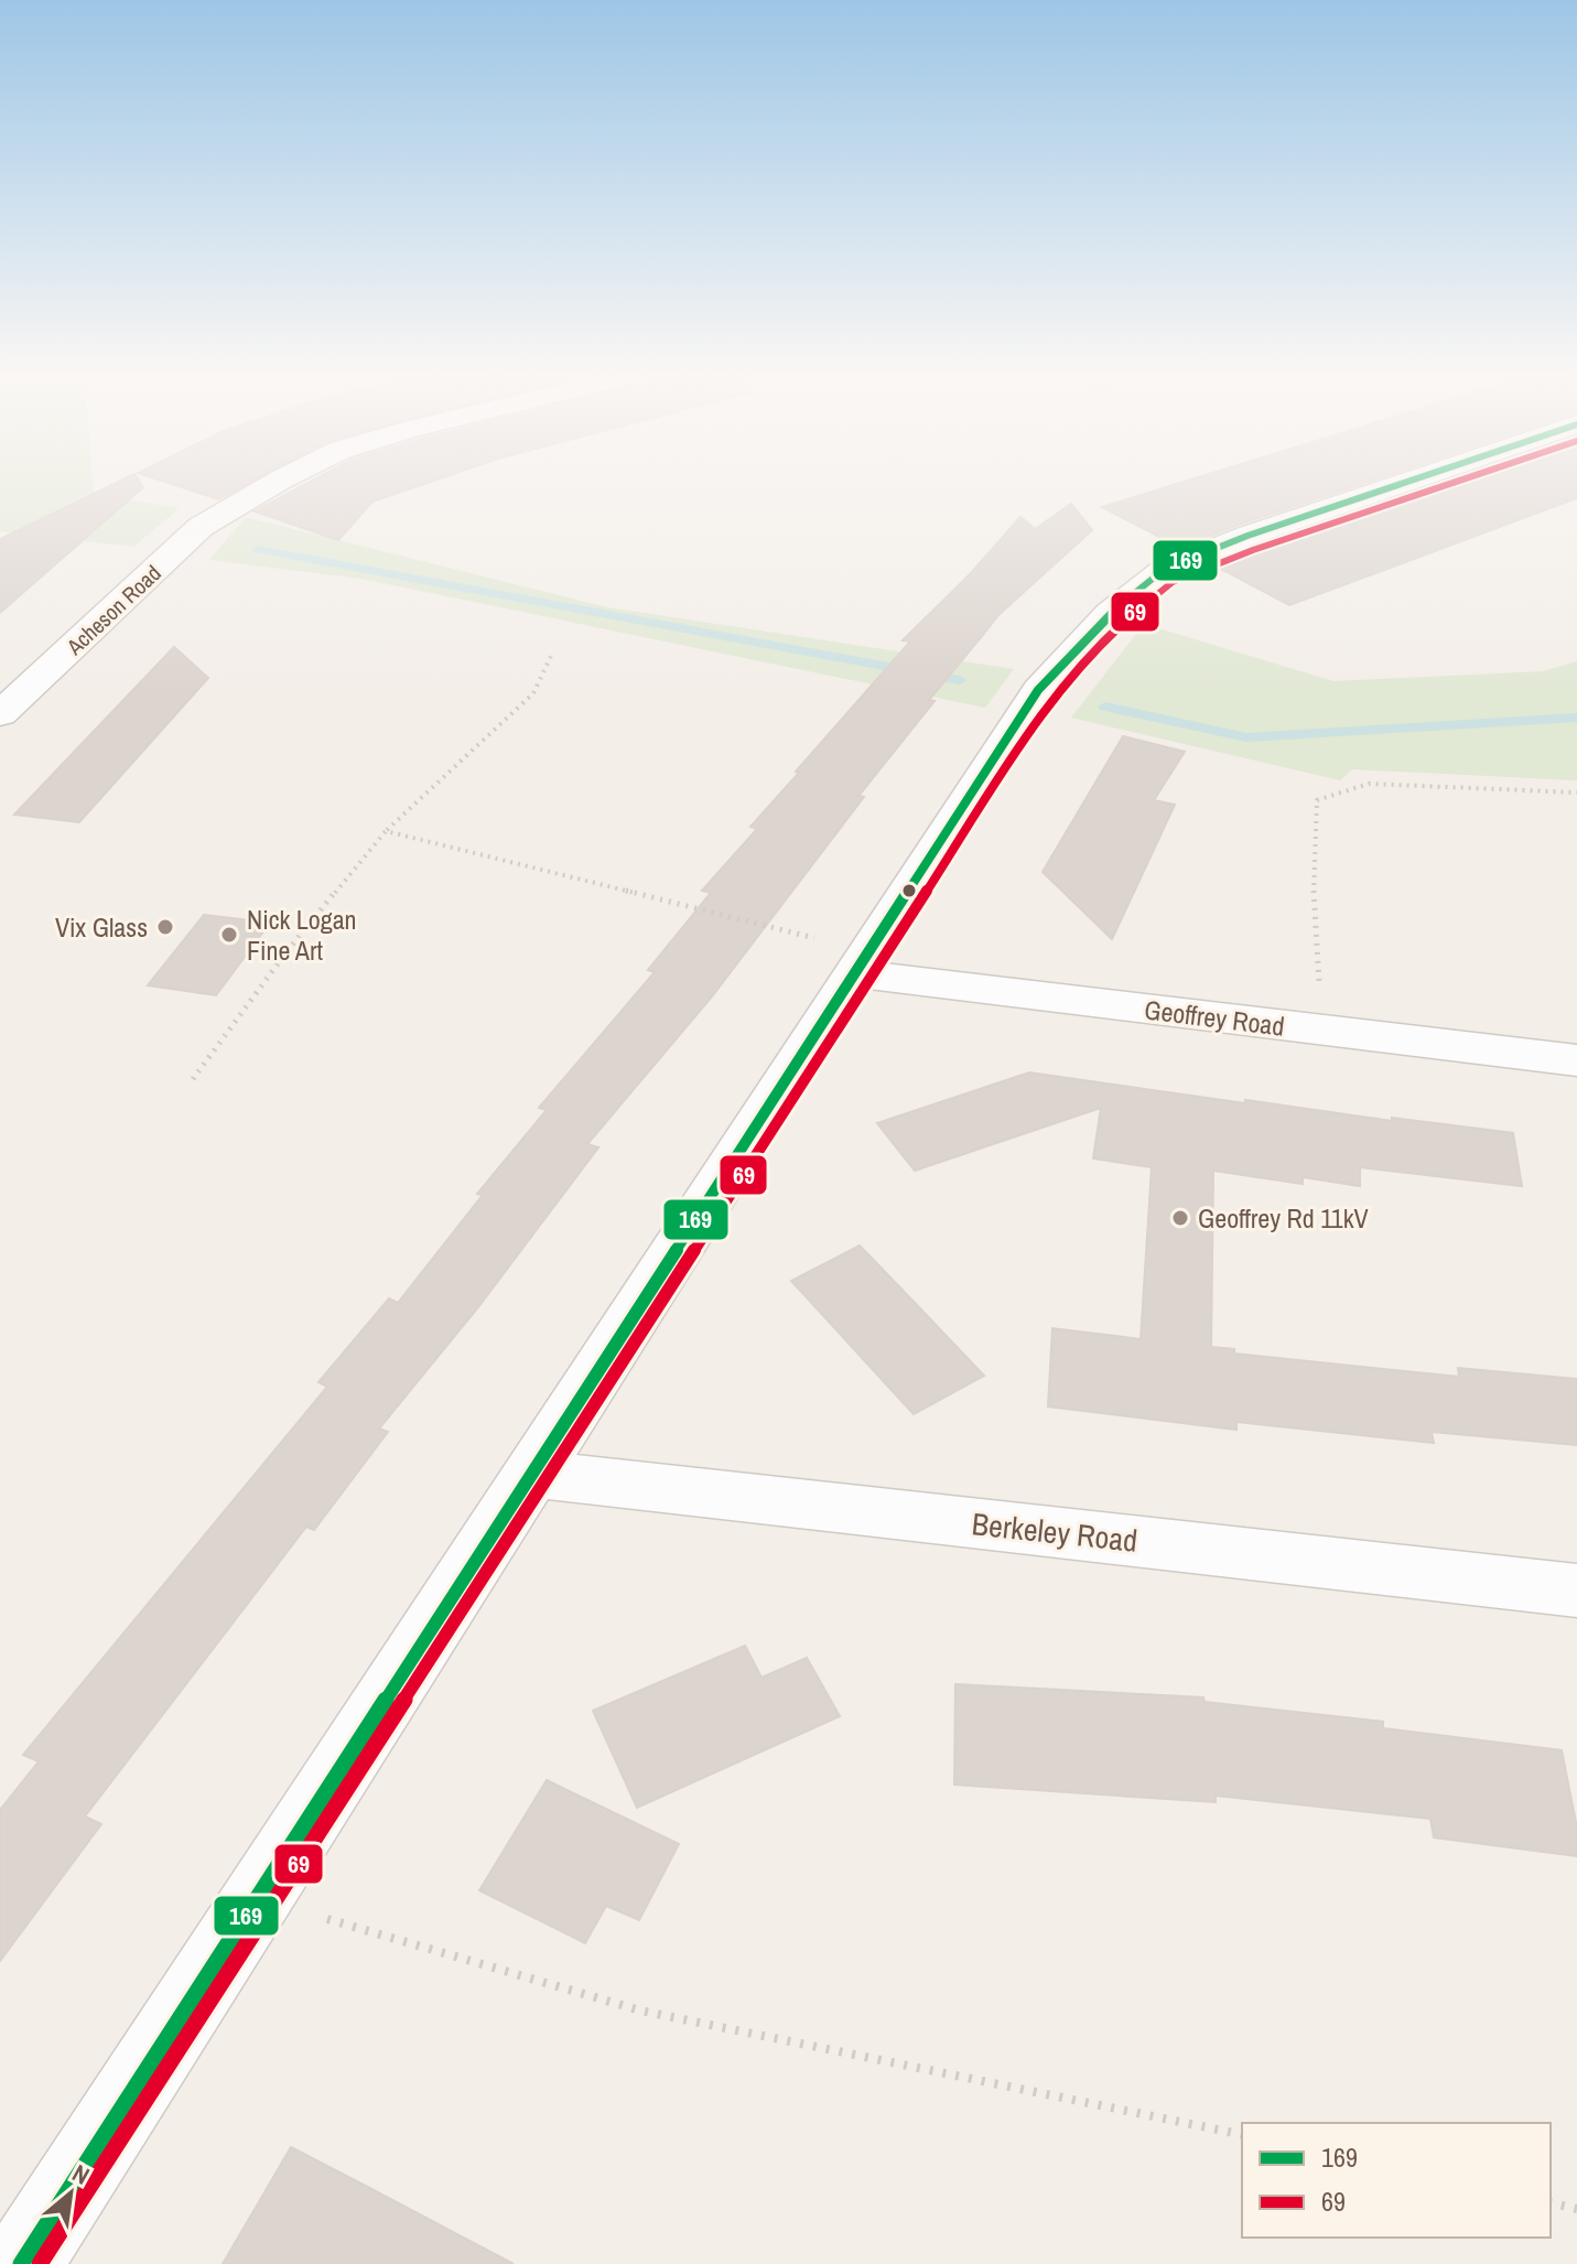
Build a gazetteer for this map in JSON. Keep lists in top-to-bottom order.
{
  "streets": {
    "street": ["Acheson Road", "Geoffrey Road", "Berkeley Road"]
  },
  "places": ["Vix Glass", "Nick Logan Fine Art", "Geoffrey Rd 11kV"],
  "lines": ["transit line 169", "transit line 69"],
  "legend": ["169", "69"],
  "north": "top right"
}
